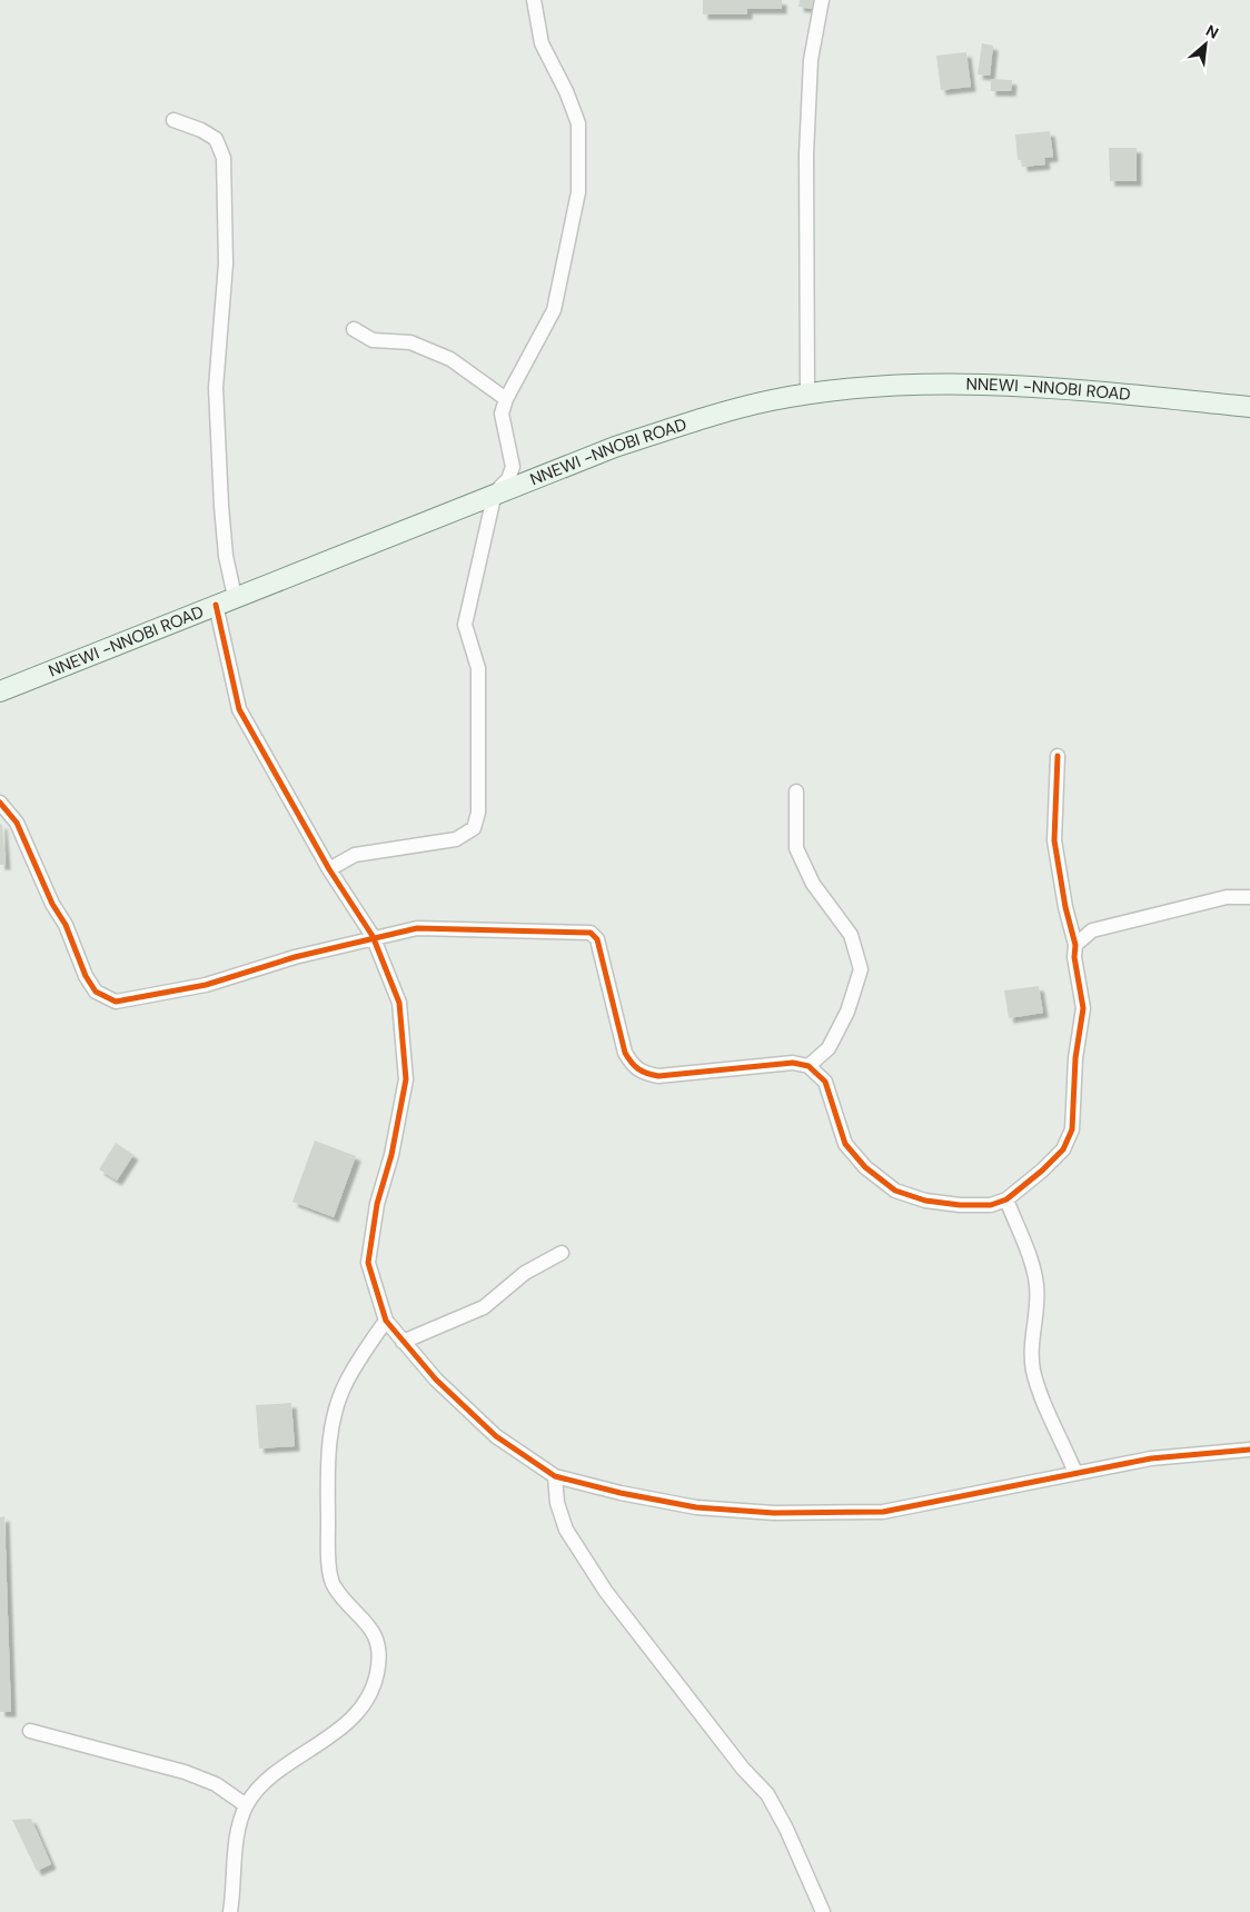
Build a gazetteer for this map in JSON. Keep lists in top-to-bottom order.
{
  "streets": {
    "main road": ["NNEWI -NNOBI ROAD"]
  },
  "north": "top right"
}
